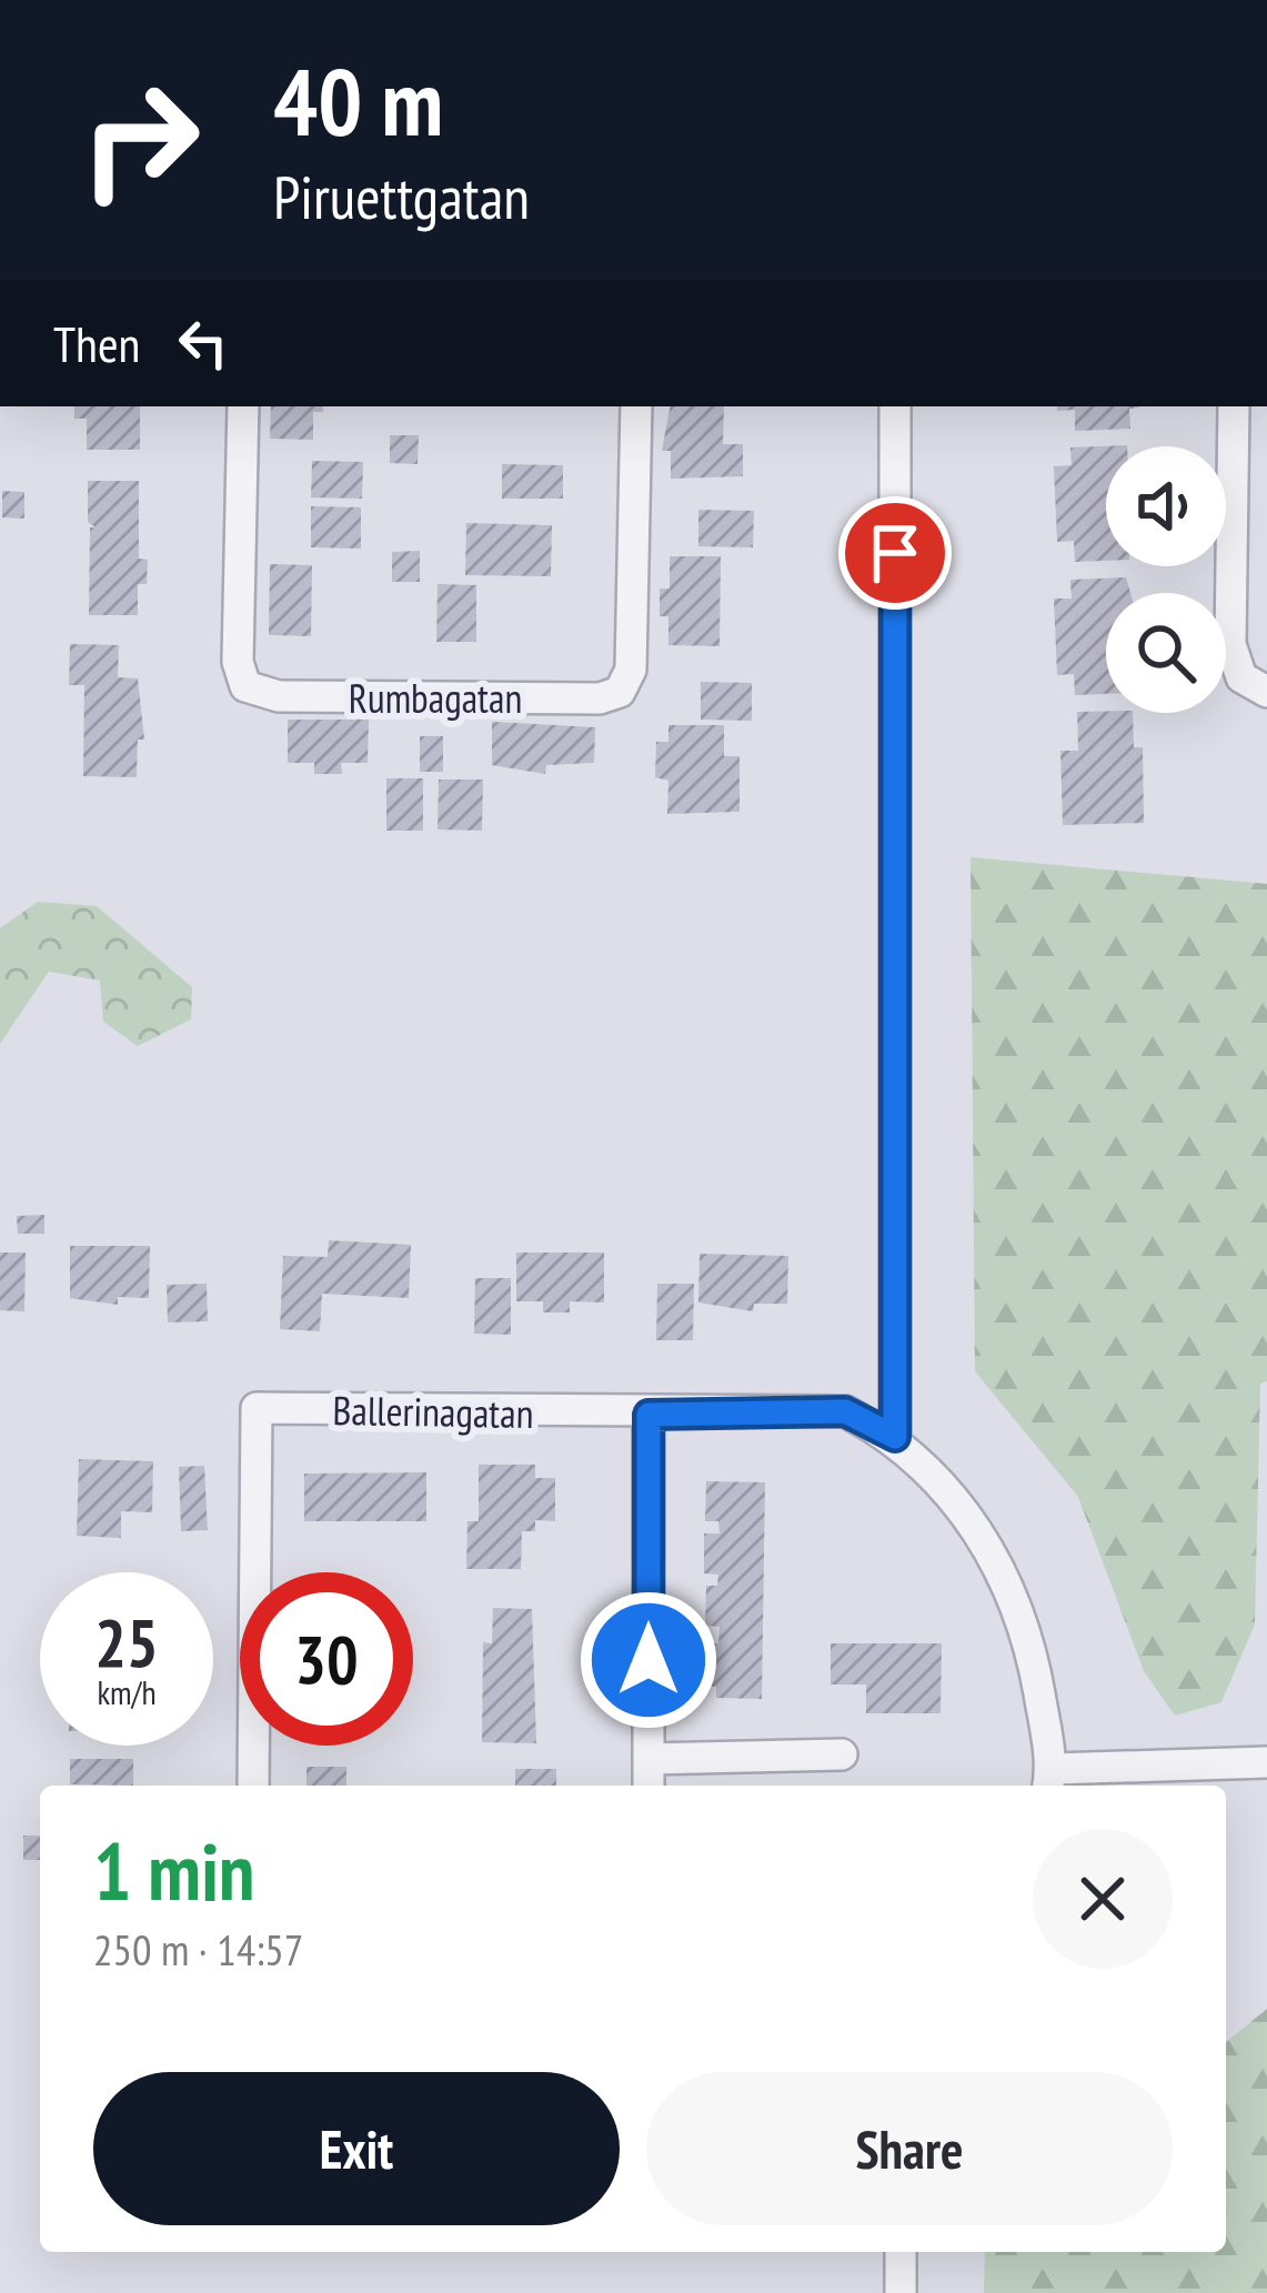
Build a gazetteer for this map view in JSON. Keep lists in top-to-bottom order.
{
  "streets": {
    "street": ["Rumbagatan", "Ballerinagatan"]
  },
  "page": {
    "turn": ["40 m", "Piruettgatan"],
    "then": "Then",
    "speed": "25 km/h",
    "limit": "30",
    "heading": ["1 min", "250 m · 14:57"],
    "buttons": ["Exit", "Share"]
  }
}
